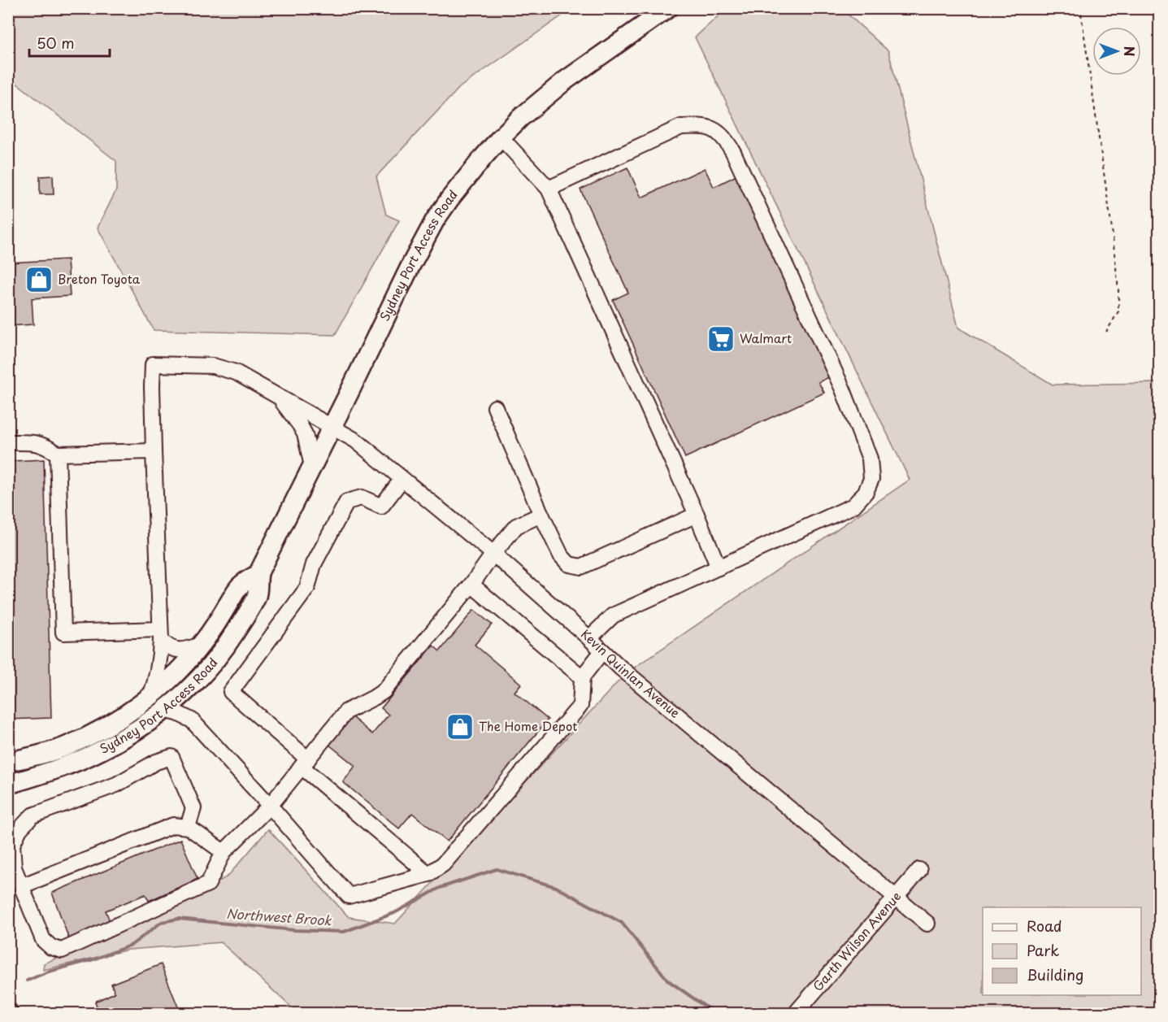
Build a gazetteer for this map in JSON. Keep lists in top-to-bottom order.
{
  "streets": {
    "main road": ["Sydney Port Access Road"],
    "street": ["Kevin Quinlan Avenue", "Garth Wilson Avenue"]
  },
  "crossings": [
    ["Sydney Port Access Road", "Kevin Quinlan Avenue"],
    ["Kevin Quinlan Avenue", "Garth Wilson Avenue"]
  ],
  "water": ["Northwest Brook"],
  "places": {
    "shop": ["Breton Toyota", "The Home Depot"],
    "supermarket": ["Walmart"]
  },
  "legend": ["Road", "Park", "Building"],
  "scale_bar": "50 m",
  "north": "right"
}
